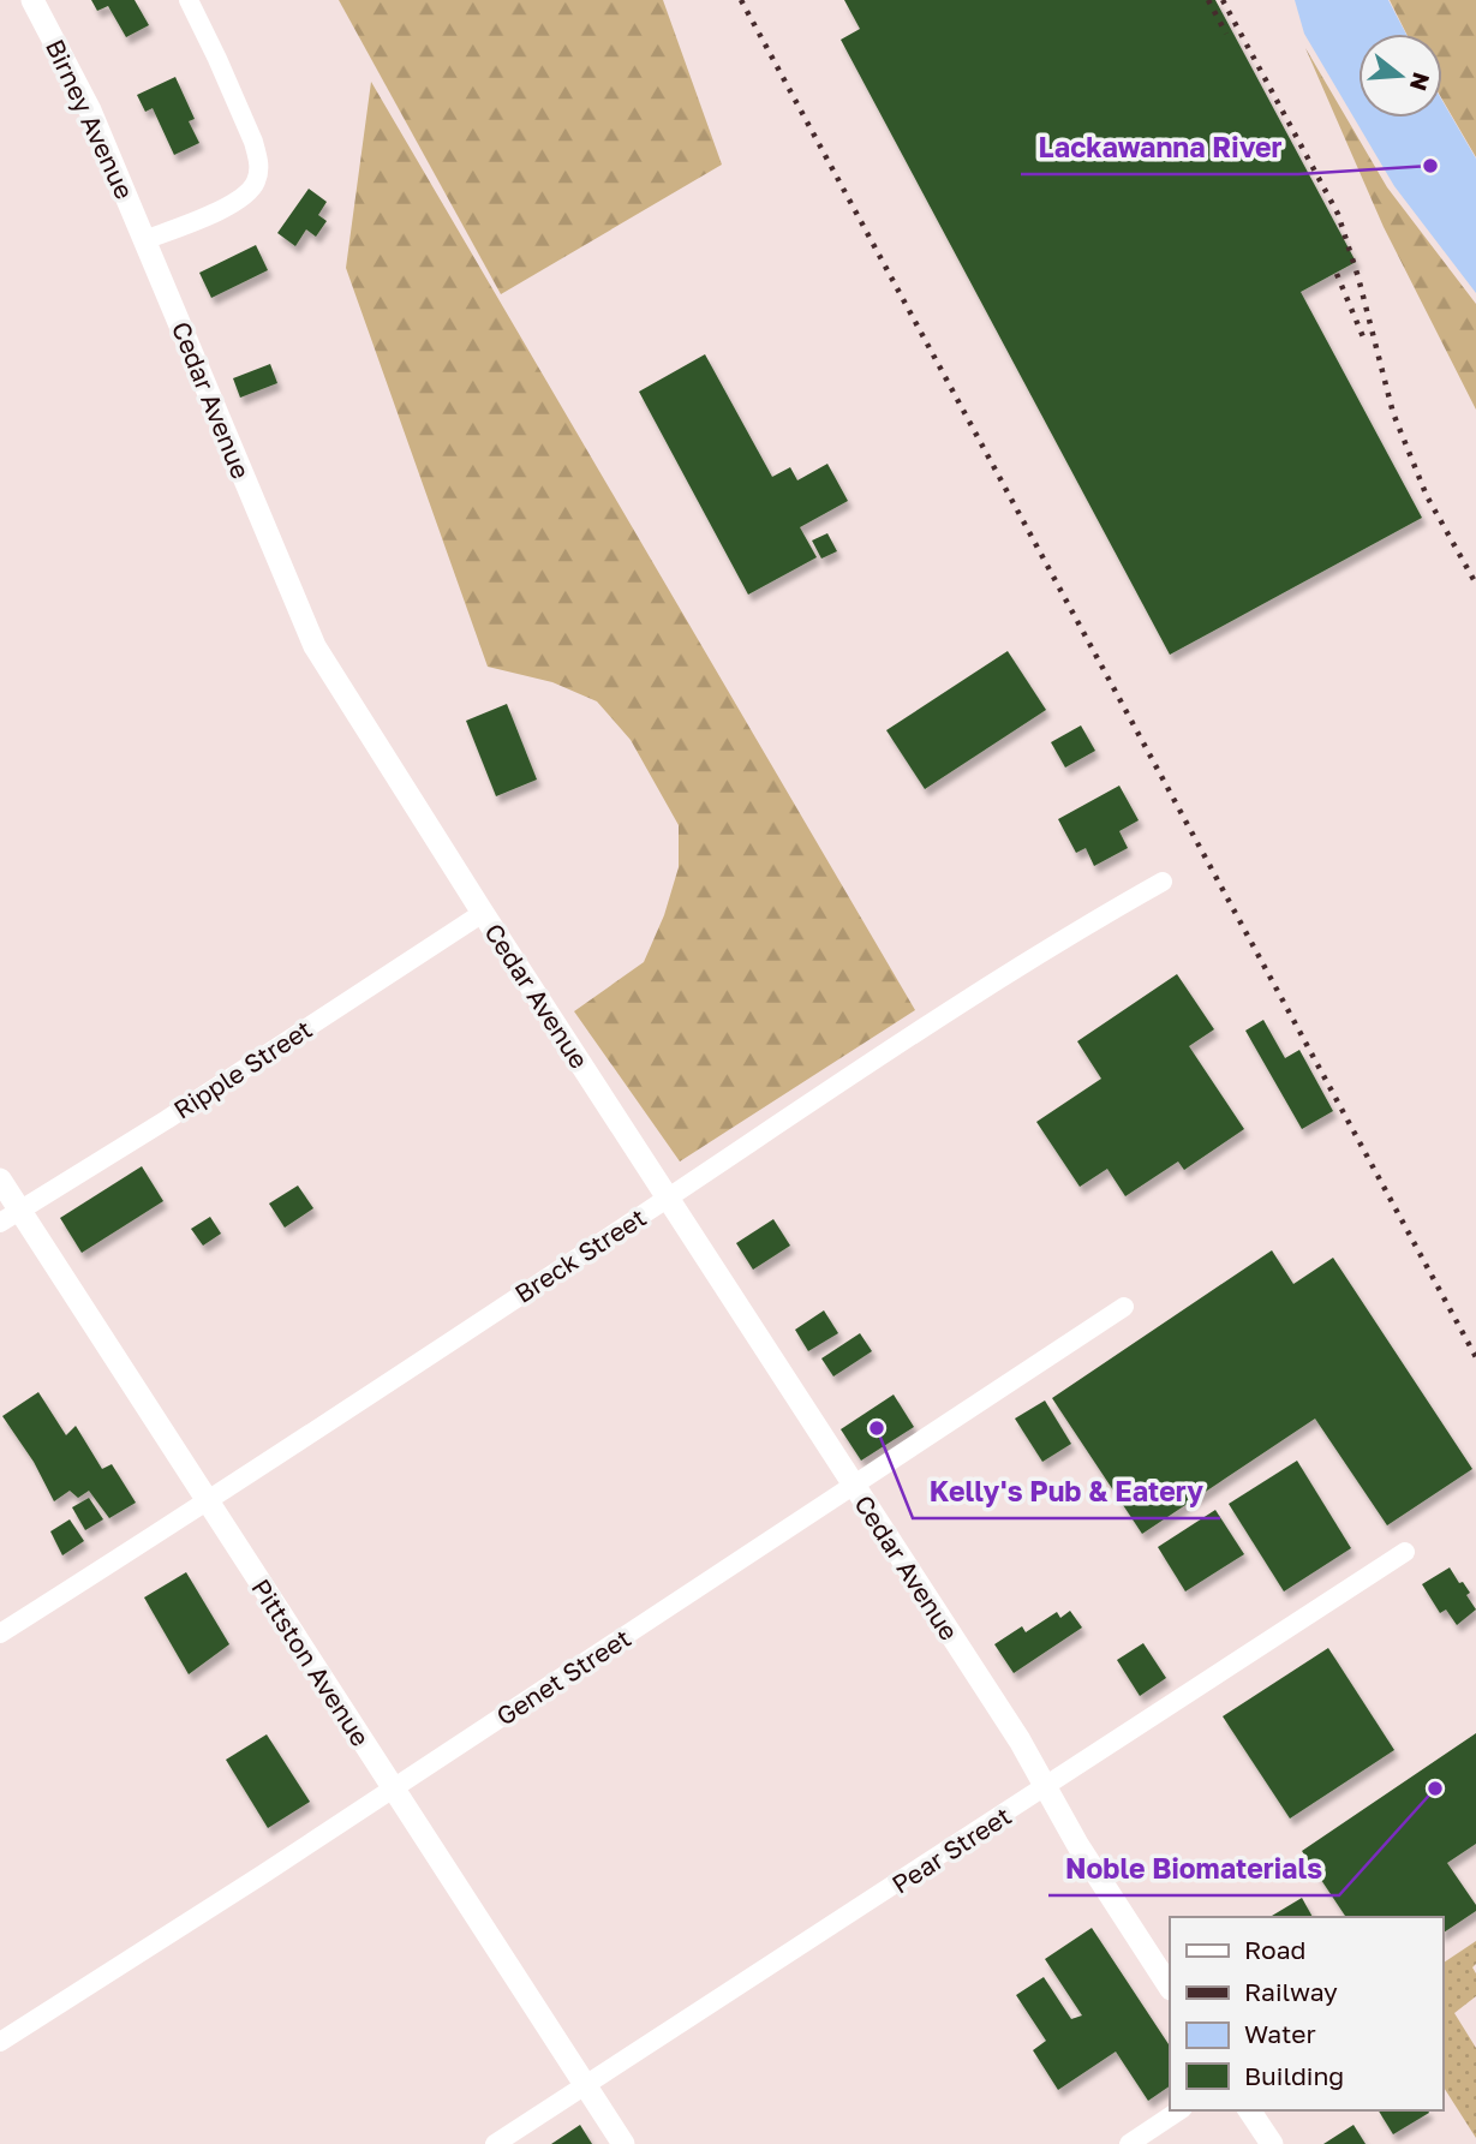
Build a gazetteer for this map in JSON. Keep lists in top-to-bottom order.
{
  "streets": {
    "main road": ["Birney Avenue", "Cedar Avenue", "Pittston Avenue"],
    "street": [
      "Ripple Street",
      "Breck Street",
      "Genet Street",
      "Pear Street"
    ]
  },
  "crossings": [
    ["Birney Avenue", "Cedar Avenue"],
    ["Cedar Avenue", "Ripple Street"],
    ["Cedar Avenue", "Breck Street"],
    ["Cedar Avenue", "Genet Street"],
    ["Cedar Avenue", "Pear Street"],
    ["Ripple Street", "Pittston Avenue"],
    ["Breck Street", "Pittston Avenue"],
    ["Pittston Avenue", "Genet Street"],
    ["Pittston Avenue", "Pear Street"]
  ],
  "places": ["Lackawanna River", "Kelly's Pub & Eatery", "Noble Biomaterials"],
  "legend": [
    "Road",
    "Railway",
    "Water",
    "Building"
  ],
  "north": "right"
}
